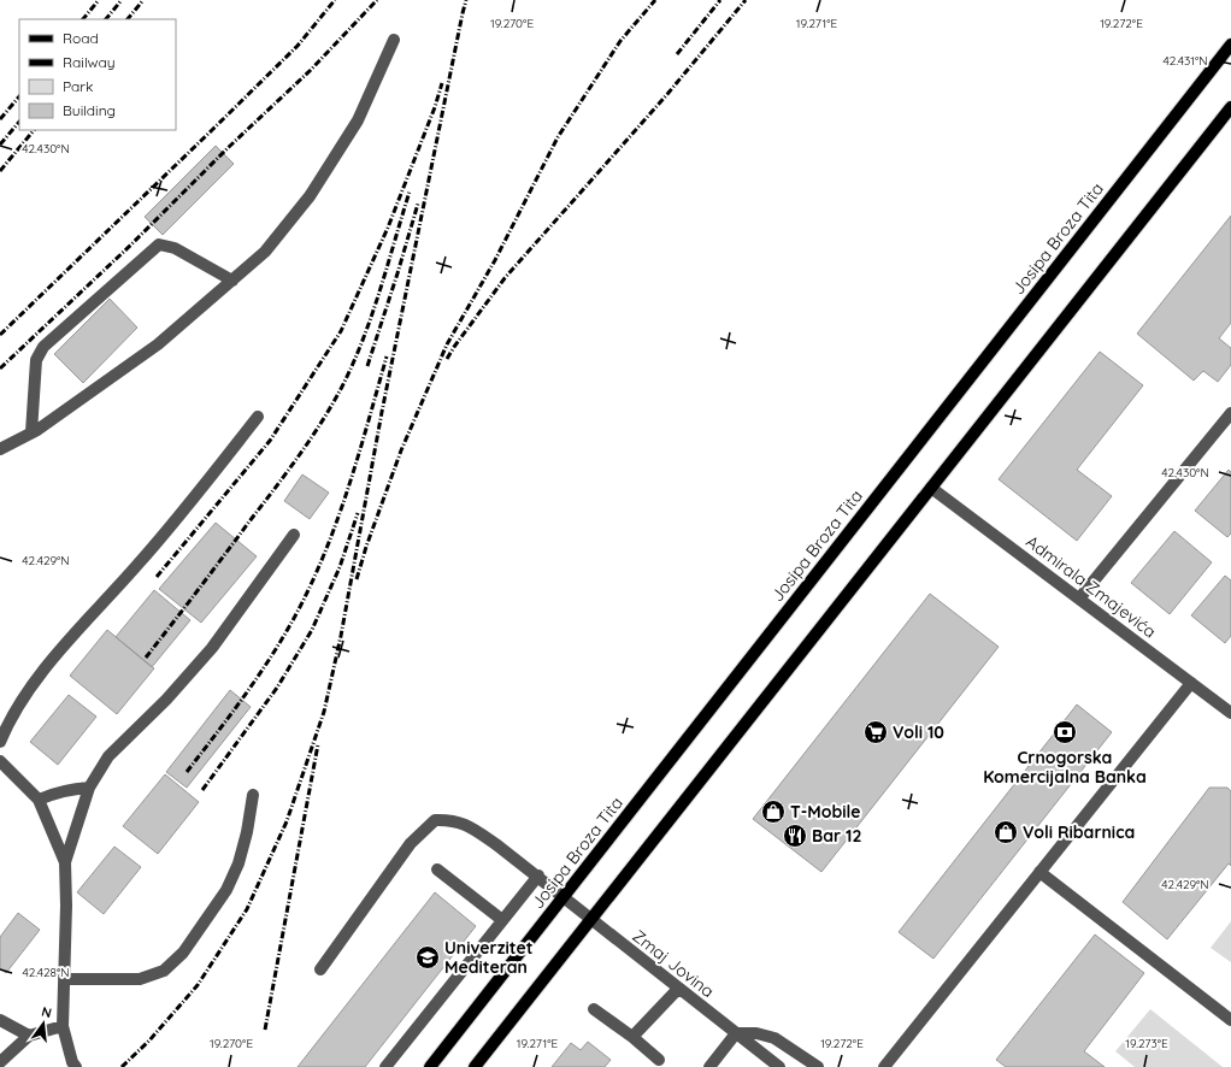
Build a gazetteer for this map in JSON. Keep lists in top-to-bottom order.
{
  "streets": {
    "main road": ["Josipa Broza Tita"],
    "street": ["Admirala Zmajevića", "Zmaj Jovina"]
  },
  "crossings": [
    ["Josipa Broza Tita", "Zmaj Jovina"]
  ],
  "places": {
    "supermarket": ["Voli 10"],
    "bank": ["Crnogorska Komercijalna Banka"],
    "shop": ["T-Mobile", "Voli Ribarnica"],
    "restaurant": ["Bar 12"],
    "school or university": ["Univerzitet Mediteran"]
  },
  "legend": [
    "Road",
    "Railway",
    "Park",
    "Building"
  ],
  "north": "top",
  "coordinates": [
    "19.270°E",
    "19.271°E",
    "19.272°E",
    "42.431°N",
    "42.430°N",
    "42.429°N",
    "42.428°N",
    "19.273°E"
  ]
}
